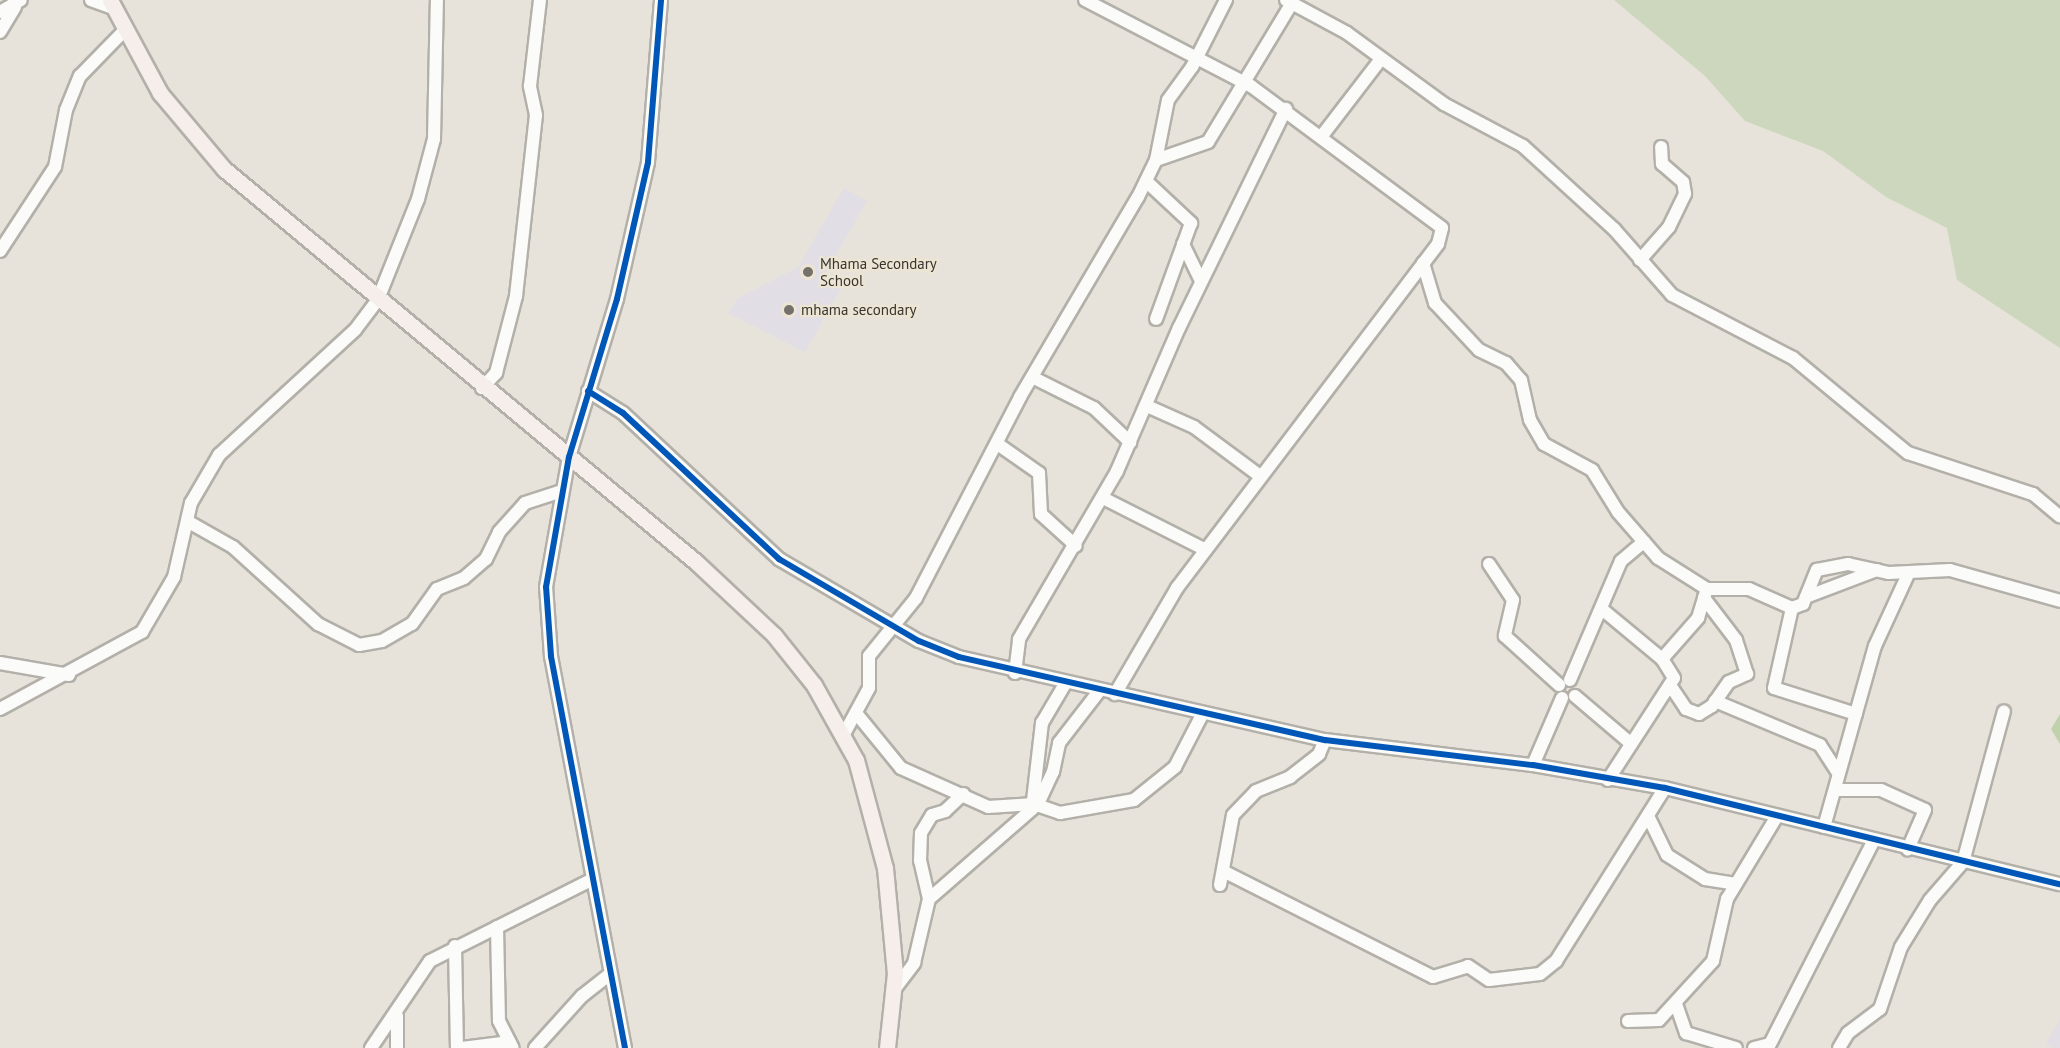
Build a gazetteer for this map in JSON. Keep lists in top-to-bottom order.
{
  "places": ["Mhama Secondary School", "mhama secondary"]
}
